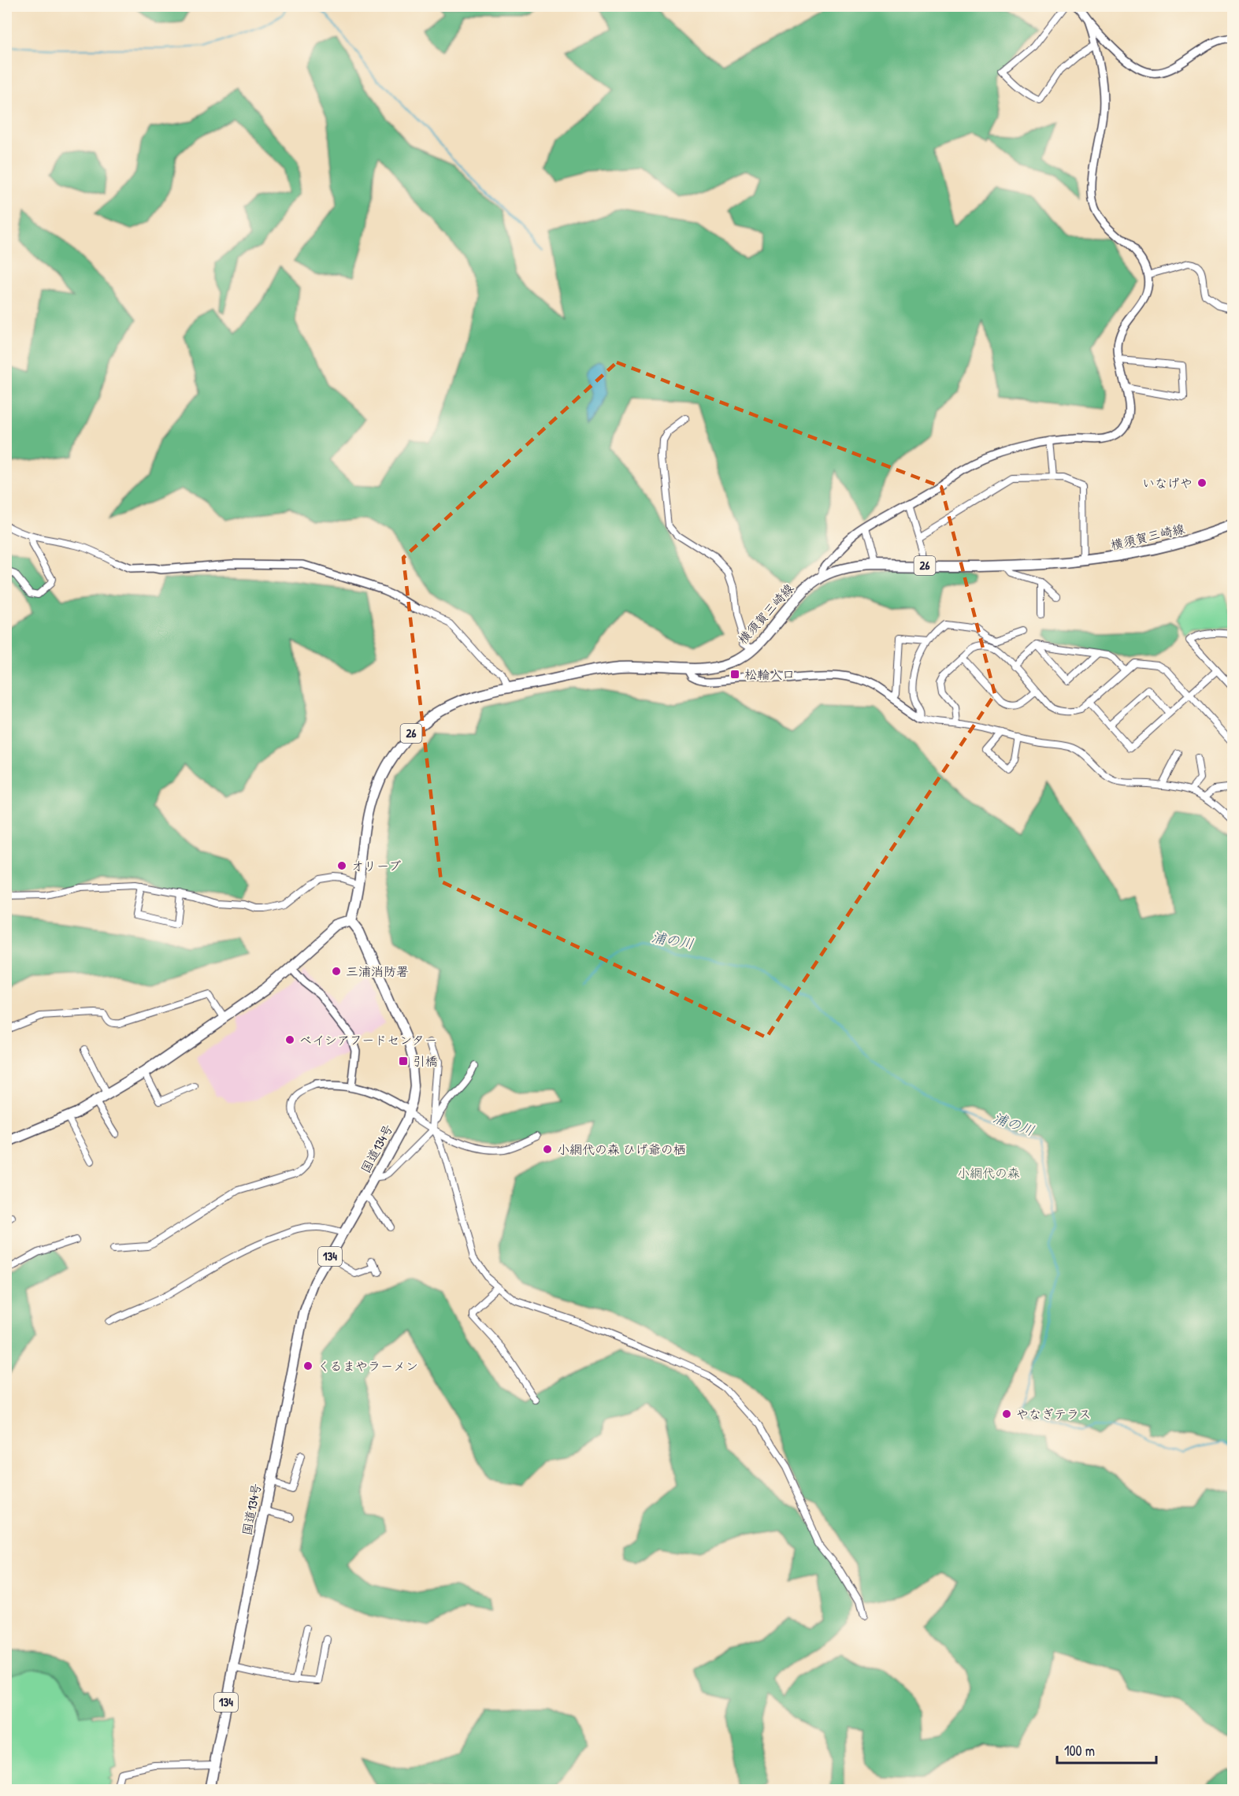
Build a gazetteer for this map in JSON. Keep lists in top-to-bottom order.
{
  "streets": {
    "main road": [
      "横須賀三崎線",
      "26",
      "国道134号",
      "134"
    ]
  },
  "crossings": [
    ["横須賀三崎線", "国道134号"]
  ],
  "water": ["浦の川"],
  "parks": ["小網代の森"],
  "places": {
    "other": [
      "いなげや",
      "オリーブ",
      "三浦消防署",
      "ベイシアフードセンター",
      "小網代の森 ひげ爺の栖",
      "くるまやラーメン",
      "やなぎテラス"
    ],
    "transit": ["松輪入口", "引橋"]
  },
  "scale_bar": "100 m"
}
